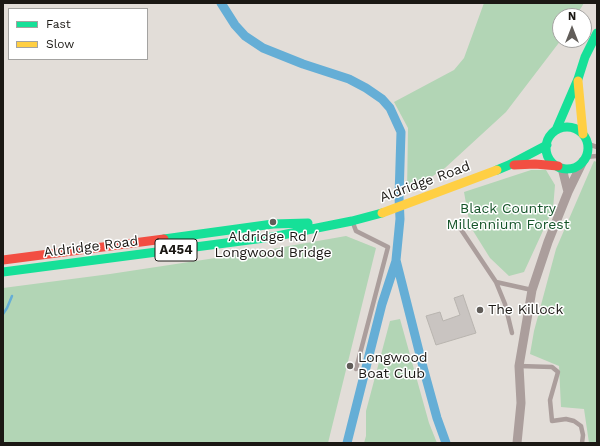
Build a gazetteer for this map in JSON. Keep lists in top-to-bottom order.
{
  "streets": {
    "main road": ["Aldridge Road", "A454"]
  },
  "parks": ["Black Country Millennium Forest"],
  "places": ["Aldridge Rd / Longwood Bridge", "The Killock", "Longwood Boat Club"],
  "legend": ["Fast", "Slow"],
  "north": "top"
}
